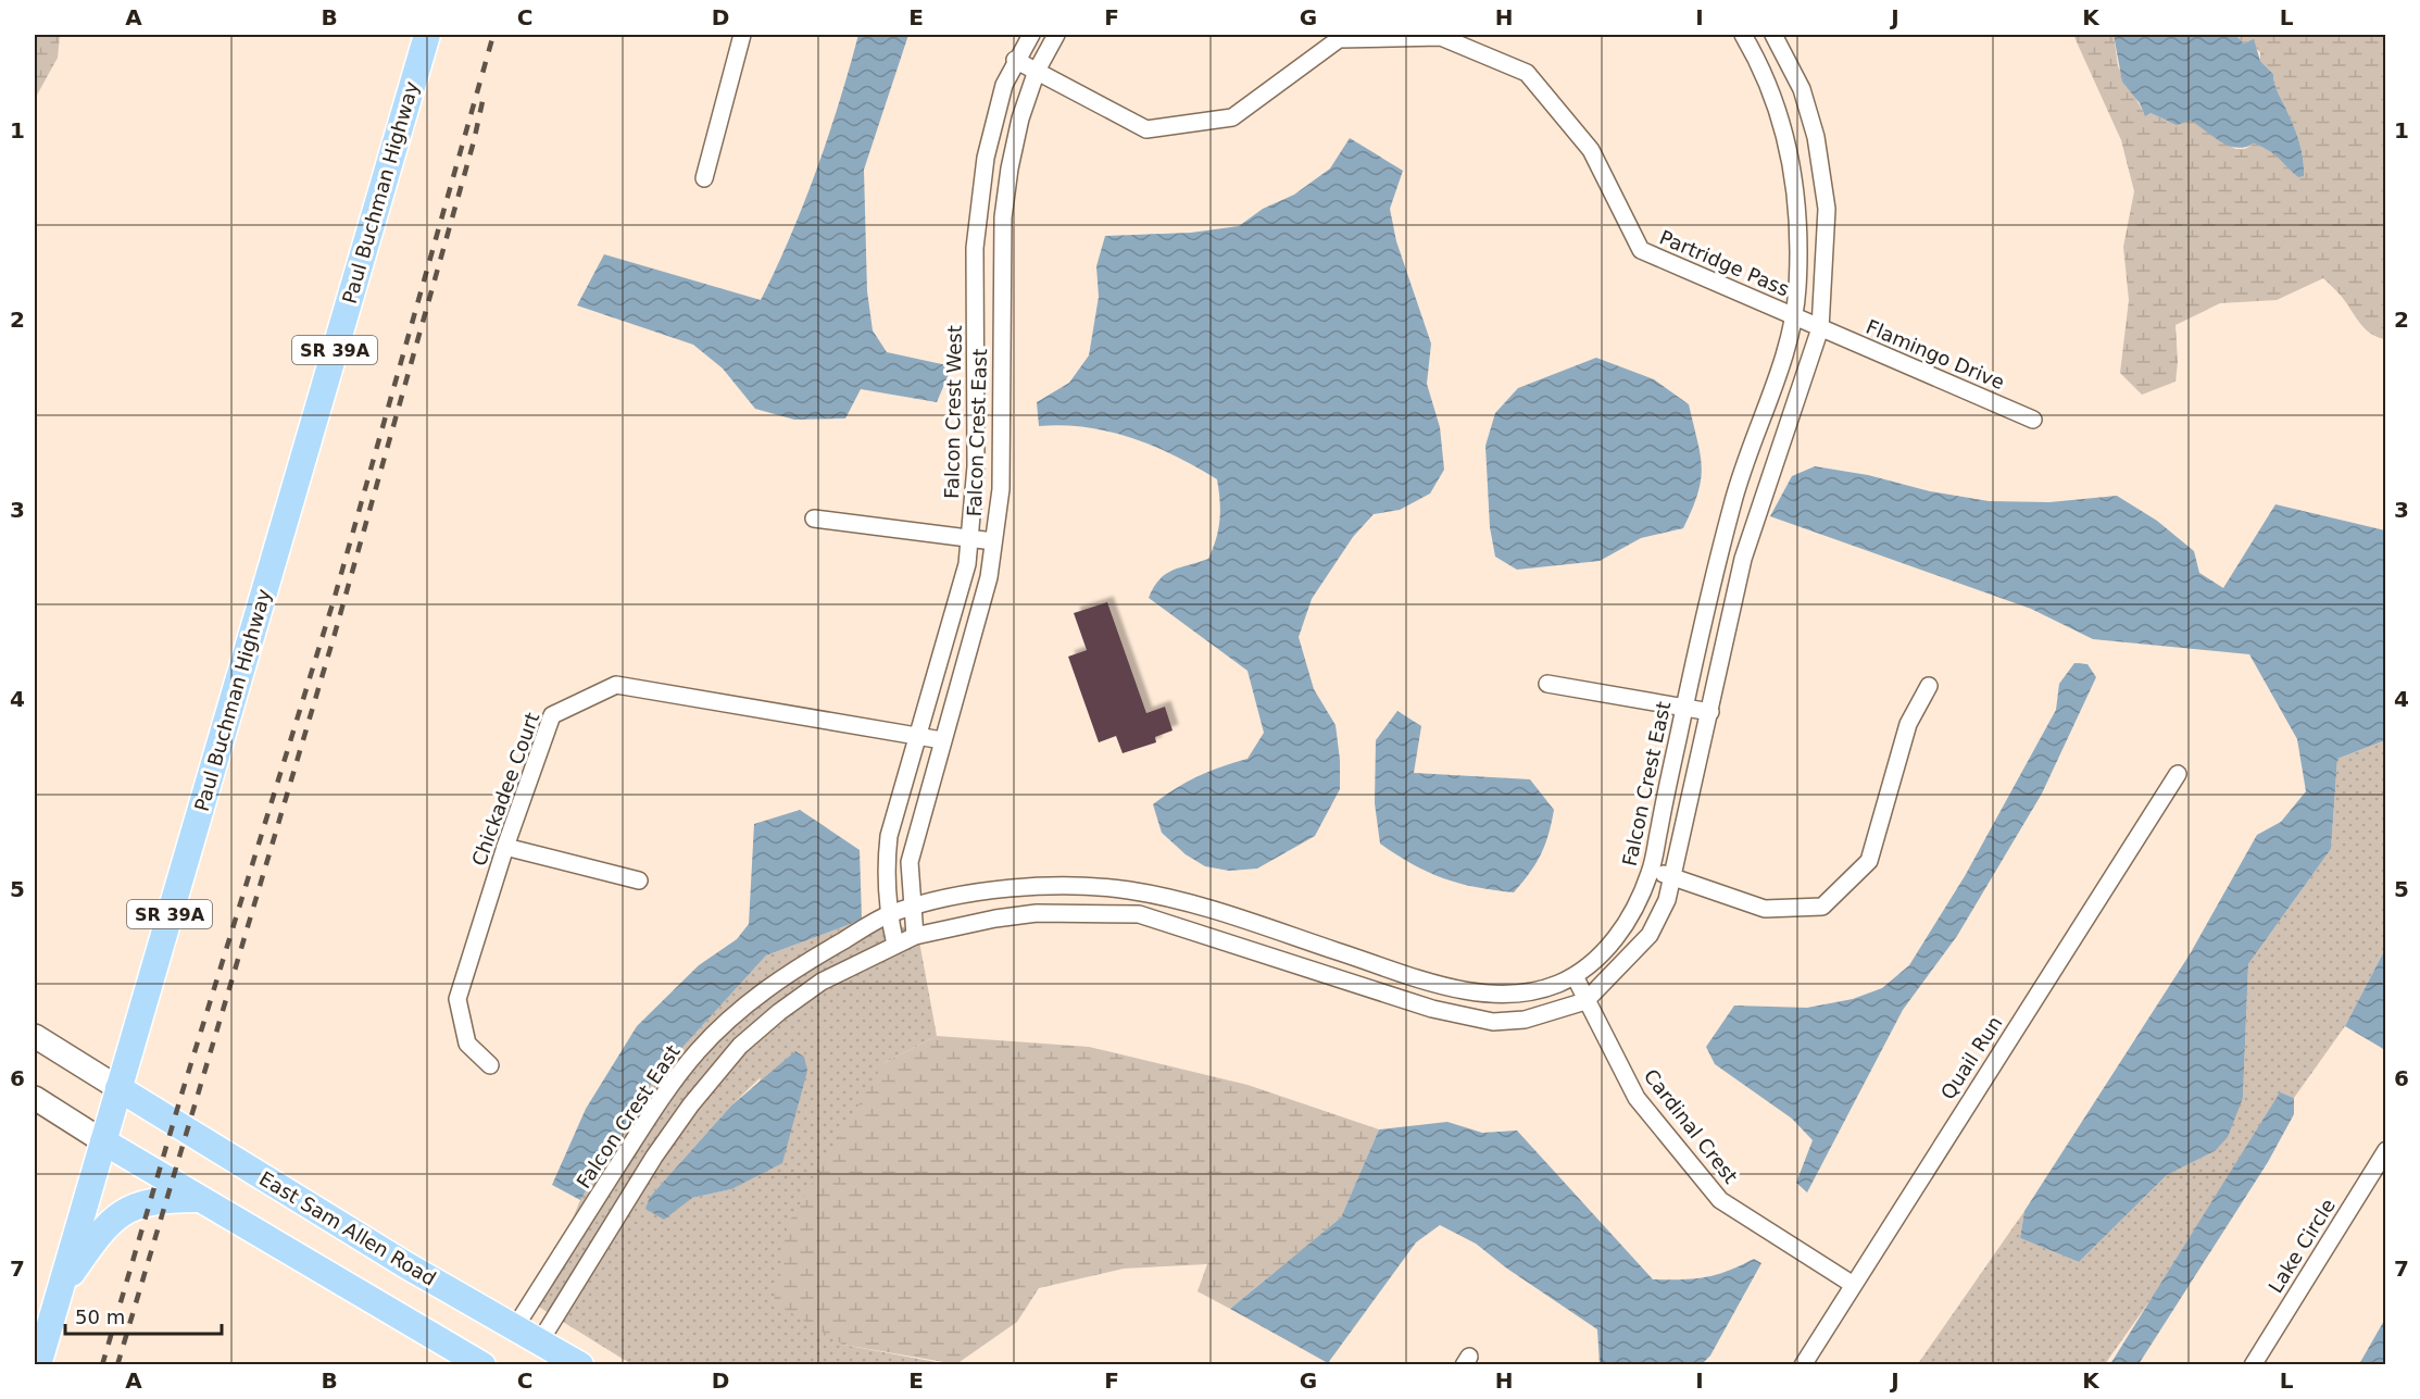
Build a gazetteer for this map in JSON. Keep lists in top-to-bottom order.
{
  "streets": {
    "main road": ["Paul Buchman Highway", "SR 39A", "East Sam Allen Road"],
    "street": [
      "Partridge Pass",
      "Flamingo Drive",
      "Falcon Crest West",
      "Falcon Crest East",
      "Chickadee Court",
      "Quail Run",
      "Cardinal Crest",
      "Lake Circle"
    ]
  },
  "crossings": [
    ["Paul Buchman Highway", "East Sam Allen Road"],
    ["Partridge Pass", "Flamingo Drive"],
    ["Partridge Pass", "Falcon Crest West"],
    ["Partridge Pass", "Falcon Crest East"],
    ["Falcon Crest West", "Falcon Crest East"],
    ["Falcon Crest West", "Chickadee Court"],
    ["Falcon Crest East", "Chickadee Court"],
    ["Falcon Crest East", "Cardinal Crest"],
    ["Falcon Crest East", "East Sam Allen Road"],
    ["Quail Run", "Cardinal Crest"]
  ],
  "scale_bar": "50 m",
  "grid": {
    "columns": [
      "A",
      "B",
      "C",
      "D",
      "E",
      "F",
      "G",
      "H",
      "I",
      "J",
      "K",
      "L"
    ],
    "rows": [
      "1",
      "2",
      "3",
      "4",
      "5",
      "6",
      "7"
    ]
  }
}
